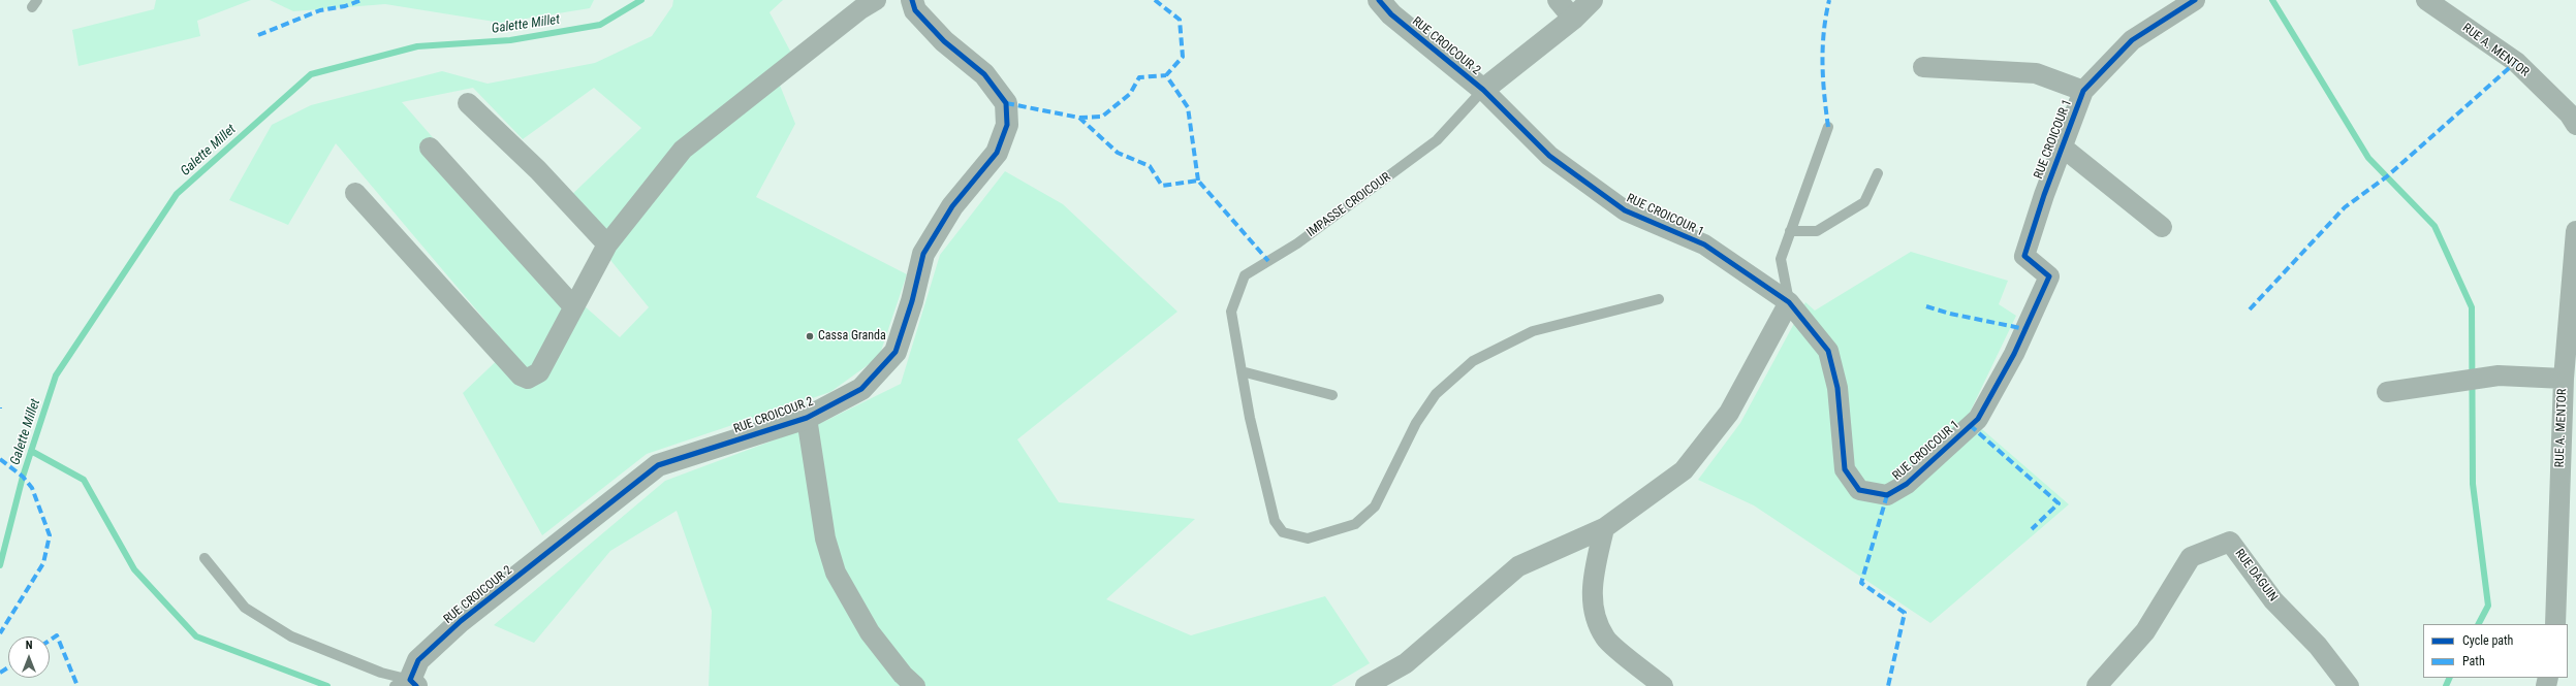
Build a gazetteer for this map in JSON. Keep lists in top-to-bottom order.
{
  "streets": {
    "street": [
      "RUE CROICOUR 2",
      "RUE A. MENTOR",
      "RUE CROICOUR 1",
      "IMPASSE CROICOUR",
      "RUE DAGUIN"
    ]
  },
  "crossings": [
    ["RUE CROICOUR 2", "RUE CROICOUR 1"],
    ["RUE CROICOUR 2", "IMPASSE CROICOUR"],
    ["RUE CROICOUR 1", "IMPASSE CROICOUR"]
  ],
  "water": ["Galette Millet"],
  "places": ["Cassa Granda"],
  "legend": ["Cycle path", "Path"],
  "north": "top"
}
